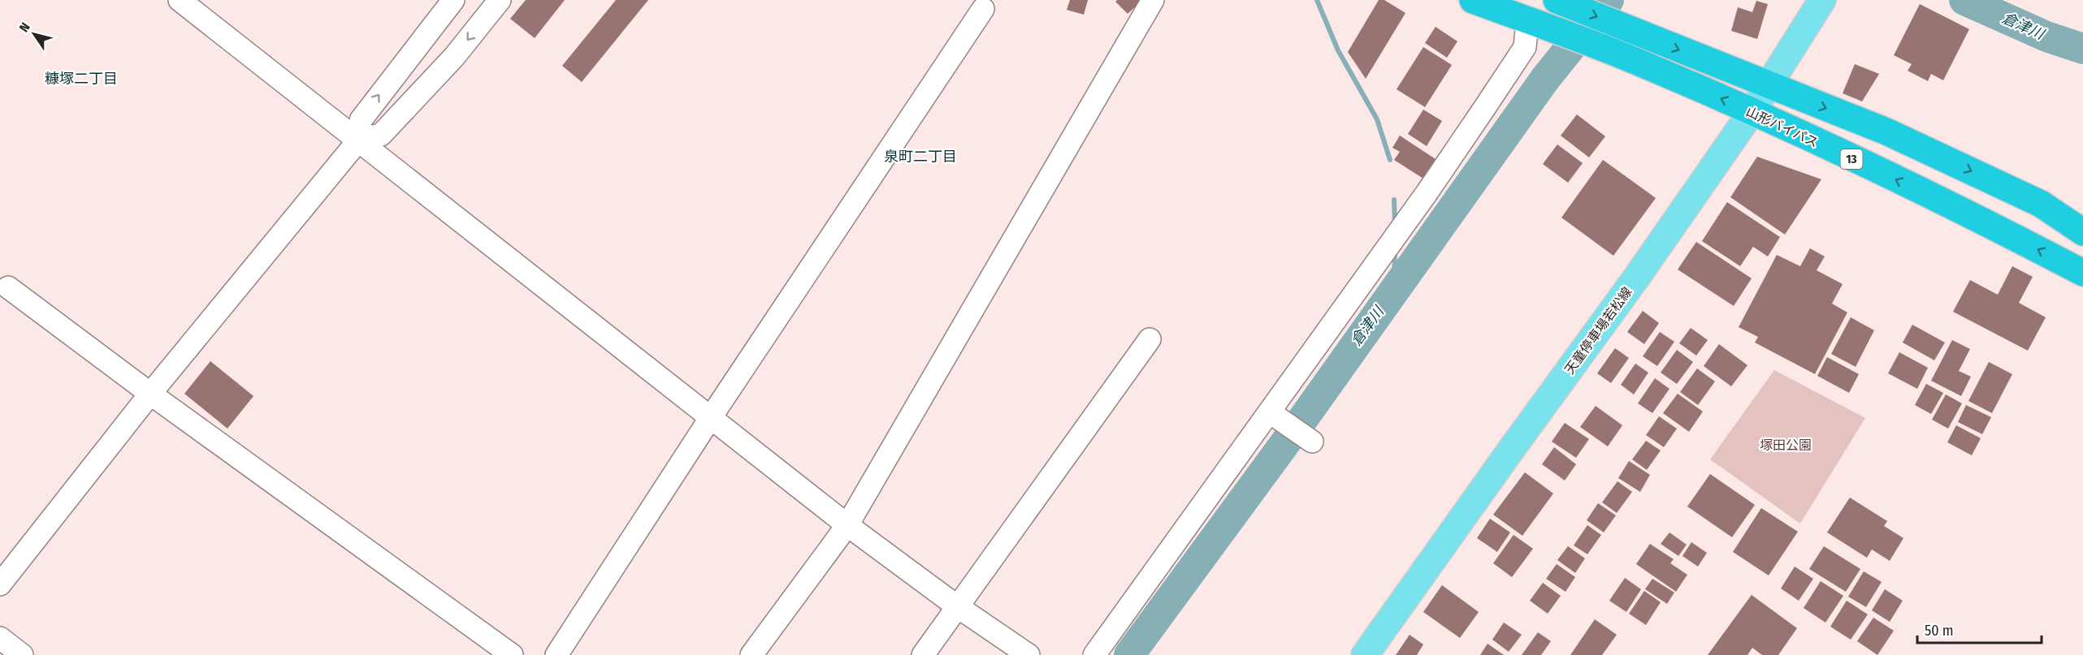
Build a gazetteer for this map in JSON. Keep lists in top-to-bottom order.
{
  "streets": {
    "highway": ["山形バイパス", "13"],
    "main road": ["天童停車場若松線"]
  },
  "crossings": [
    ["山形バイパス", "天童停車場若松線"]
  ],
  "districts": ["糠塚二丁目", "泉町二丁目"],
  "water": ["倉津川"],
  "parks": ["塚田公園"],
  "scale_bar": "50 m",
  "north": "top left"
}
